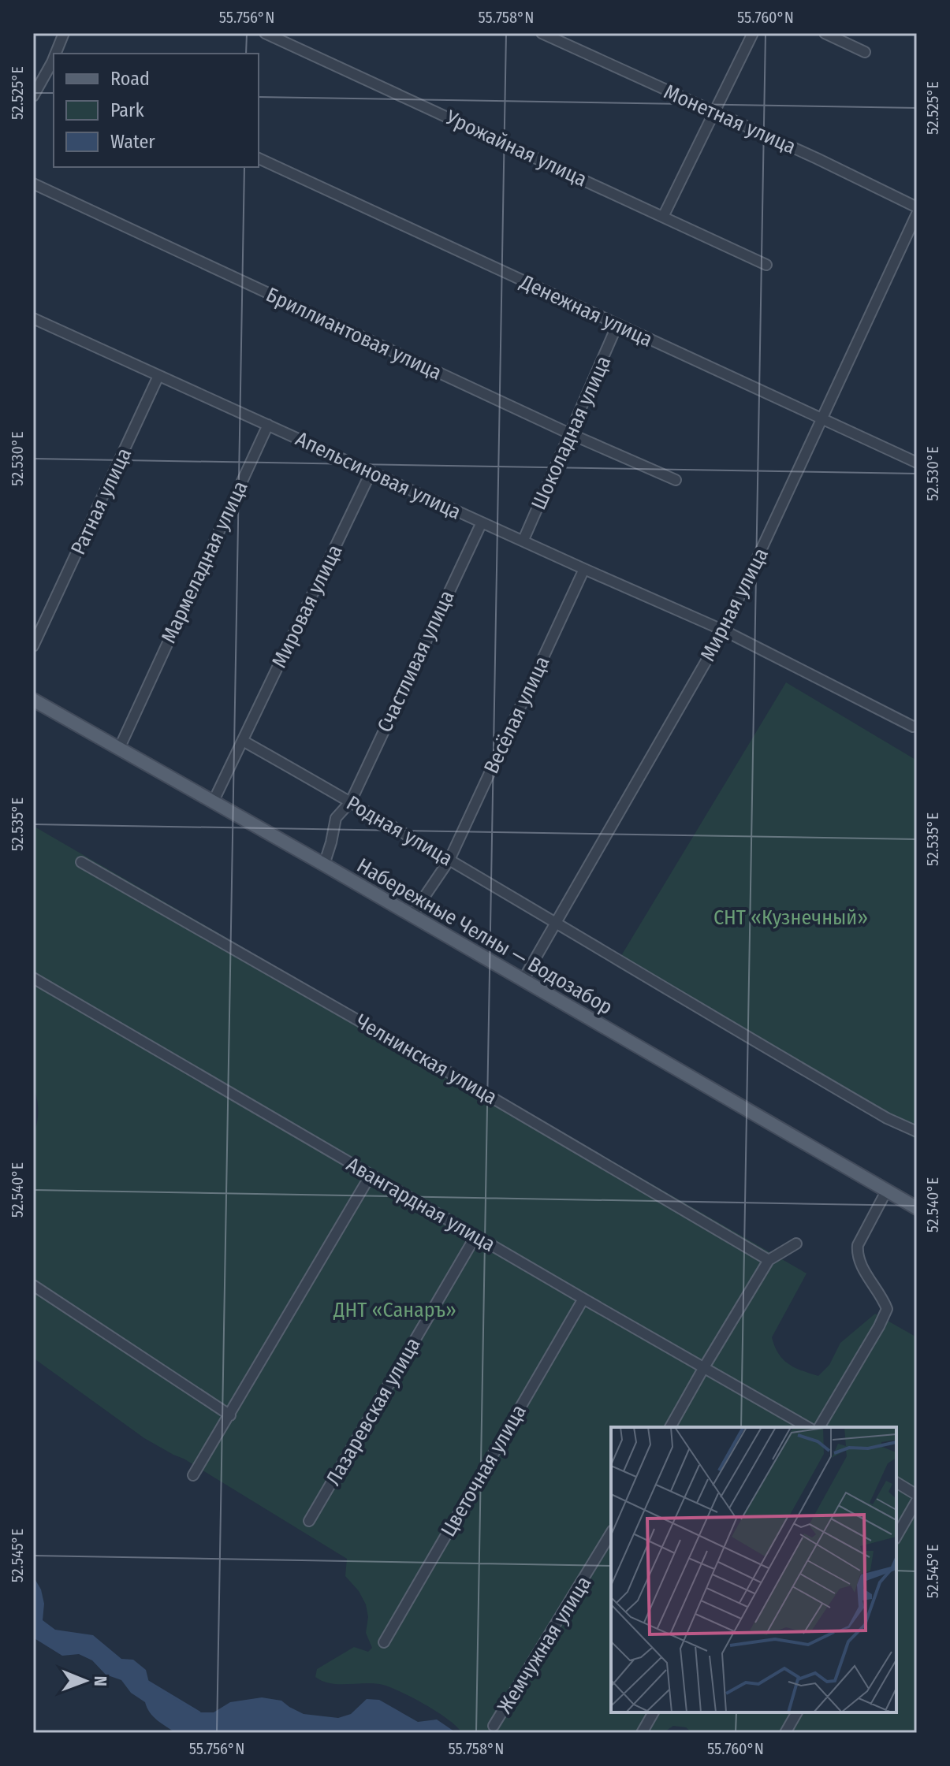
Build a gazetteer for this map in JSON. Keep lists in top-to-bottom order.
{
  "streets": {
    "main road": ["Набережные Челны — Водозабор"],
    "street": [
      "Монетная улица",
      "Урожайная улица",
      "Денежная улица",
      "Бриллиантовая улица",
      "Шоколадная улица",
      "Апельсиновая улица",
      "Ратная улица",
      "Мармеладная улица",
      "Мирная улица",
      "Мировая улица",
      "Счастливая улица",
      "Весёлая улица",
      "Родная улица",
      "Челнинская улица",
      "Авангардная улица",
      "Лазаревская улица",
      "Цветочная улица",
      "Жемчужная улица"
    ]
  },
  "crossings": [
    ["Денежная улица", "Шоколадная улица"],
    ["Денежная улица", "Мирная улица"],
    ["Бриллиантовая улица", "Шоколадная улица"],
    ["Шоколадная улица", "Апельсиновая улица"],
    ["Апельсиновая улица", "Ратная улица"],
    ["Апельсиновая улица", "Мармеладная улица"],
    ["Апельсиновая улица", "Мирная улица"],
    ["Апельсиновая улица", "Мировая улица"],
    ["Апельсиновая улица", "Счастливая улица"],
    ["Апельсиновая улица", "Весёлая улица"],
    ["Мармеладная улица", "Набережные Челны — Водозабор"],
    ["Мирная улица", "Родная улица"],
    ["Мирная улица", "Набережные Челны — Водозабор"],
    ["Мировая улица", "Родная улица"],
    ["Мировая улица", "Набережные Челны — Водозабор"],
    ["Счастливая улица", "Родная улица"],
    ["Счастливая улица", "Набережные Челны — Водозабор"],
    ["Весёлая улица", "Родная улица"],
    ["Весёлая улица", "Набережные Челны — Водозабор"],
    ["Авангардная улица", "Лазаревская улица"],
    ["Авангардная улица", "Цветочная улица"]
  ],
  "parks": ["СНТ «Кузнечный»", "ДНТ «Санаръ»"],
  "legend": ["Road", "Park", "Water"],
  "north": "right",
  "coordinates": [
    "55.756°N",
    "55.758°N",
    "55.760°N",
    "52.525°E",
    "52.530°E",
    "52.535°E",
    "52.540°E",
    "52.545°E"
  ]
}
